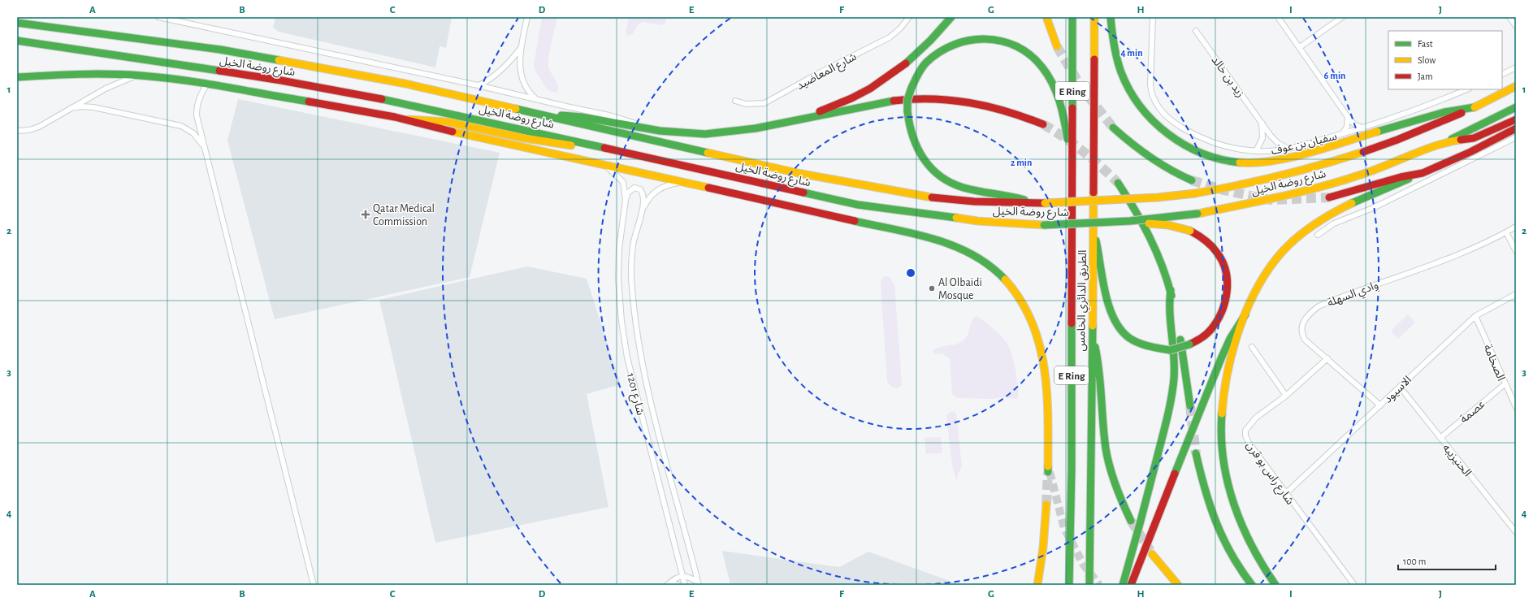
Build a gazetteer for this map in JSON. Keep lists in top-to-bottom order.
{
  "streets": {
    "main road": ["شارع روضة الخيل", "E Ring", "الطريق الدائري الخامس"],
    "street": [
      "شارع المعاضيد",
      "زيد بن خالد",
      "سفيان بن عوف",
      "وادي السهلة",
      "الصخامة",
      "الاسيود",
      "شارع 1201",
      "عصمة",
      "الحنيزيبه",
      "شارع راس بو قرن"
    ]
  },
  "crossings": [
    ["زيد بن خالد", "سفيان بن عوف"],
    ["وادي السهلة", "الاسيود"],
    ["وادي السهلة", "شارع راس بو قرن"],
    ["الصخامة", "الاسيود"],
    ["الصخامة", "عصمة"],
    ["الاسيود", "الحنيزيبه"],
    ["الاسيود", "شارع راس بو قرن"],
    ["عصمة", "الحنيزيبه"]
  ],
  "places": {
    "health": ["Qatar Medical Commission"],
    "other": ["Al Olbaidi Mosque"]
  },
  "legend": ["Fast", "Slow", "Jam"],
  "scale_bar": "100 m",
  "grid": {
    "columns": [
      "A",
      "B",
      "C",
      "D",
      "E",
      "F",
      "G",
      "H",
      "I",
      "J"
    ],
    "rows": [
      "1",
      "2",
      "3",
      "4"
    ]
  },
  "rings": ["4 min", "6 min", "2 min"]
}
